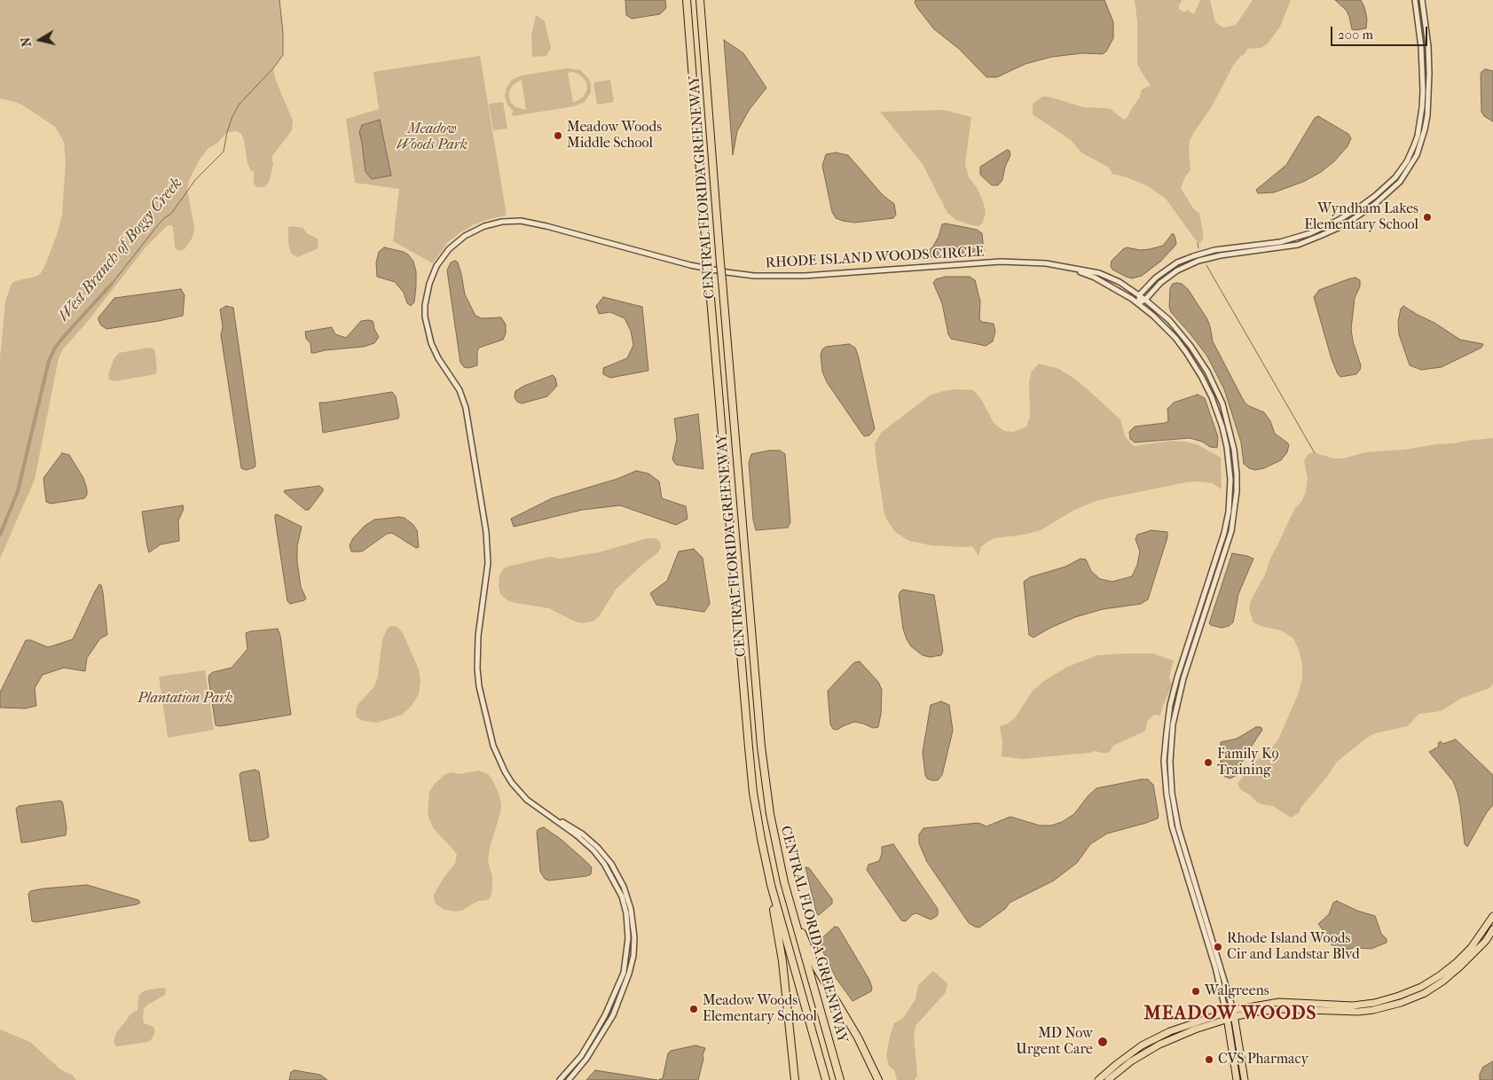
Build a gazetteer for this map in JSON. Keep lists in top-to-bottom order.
{
  "streets": {
    "highway": ["CENTRAL FLORIDA GREENEWAY"],
    "street": ["RHODE ISLAND WOODS CIRCLE"]
  },
  "districts": ["MEADOW WOODS"],
  "water": ["West Branch of Boggy Creek"],
  "parks": ["Meadow Woods Park", "Plantation Park"],
  "places": [
    "Meadow Woods Middle School",
    "Wyndham Lakes Elementary School",
    "Family K9 Training",
    "Rhode Island Woods Cir and Landstar Blvd",
    "Walgreens",
    "Meadow Woods Elementary School",
    "MD Now Urgent Care",
    "CVS Pharmacy"
  ],
  "scale_bar": "200 m",
  "north": "left"
}
